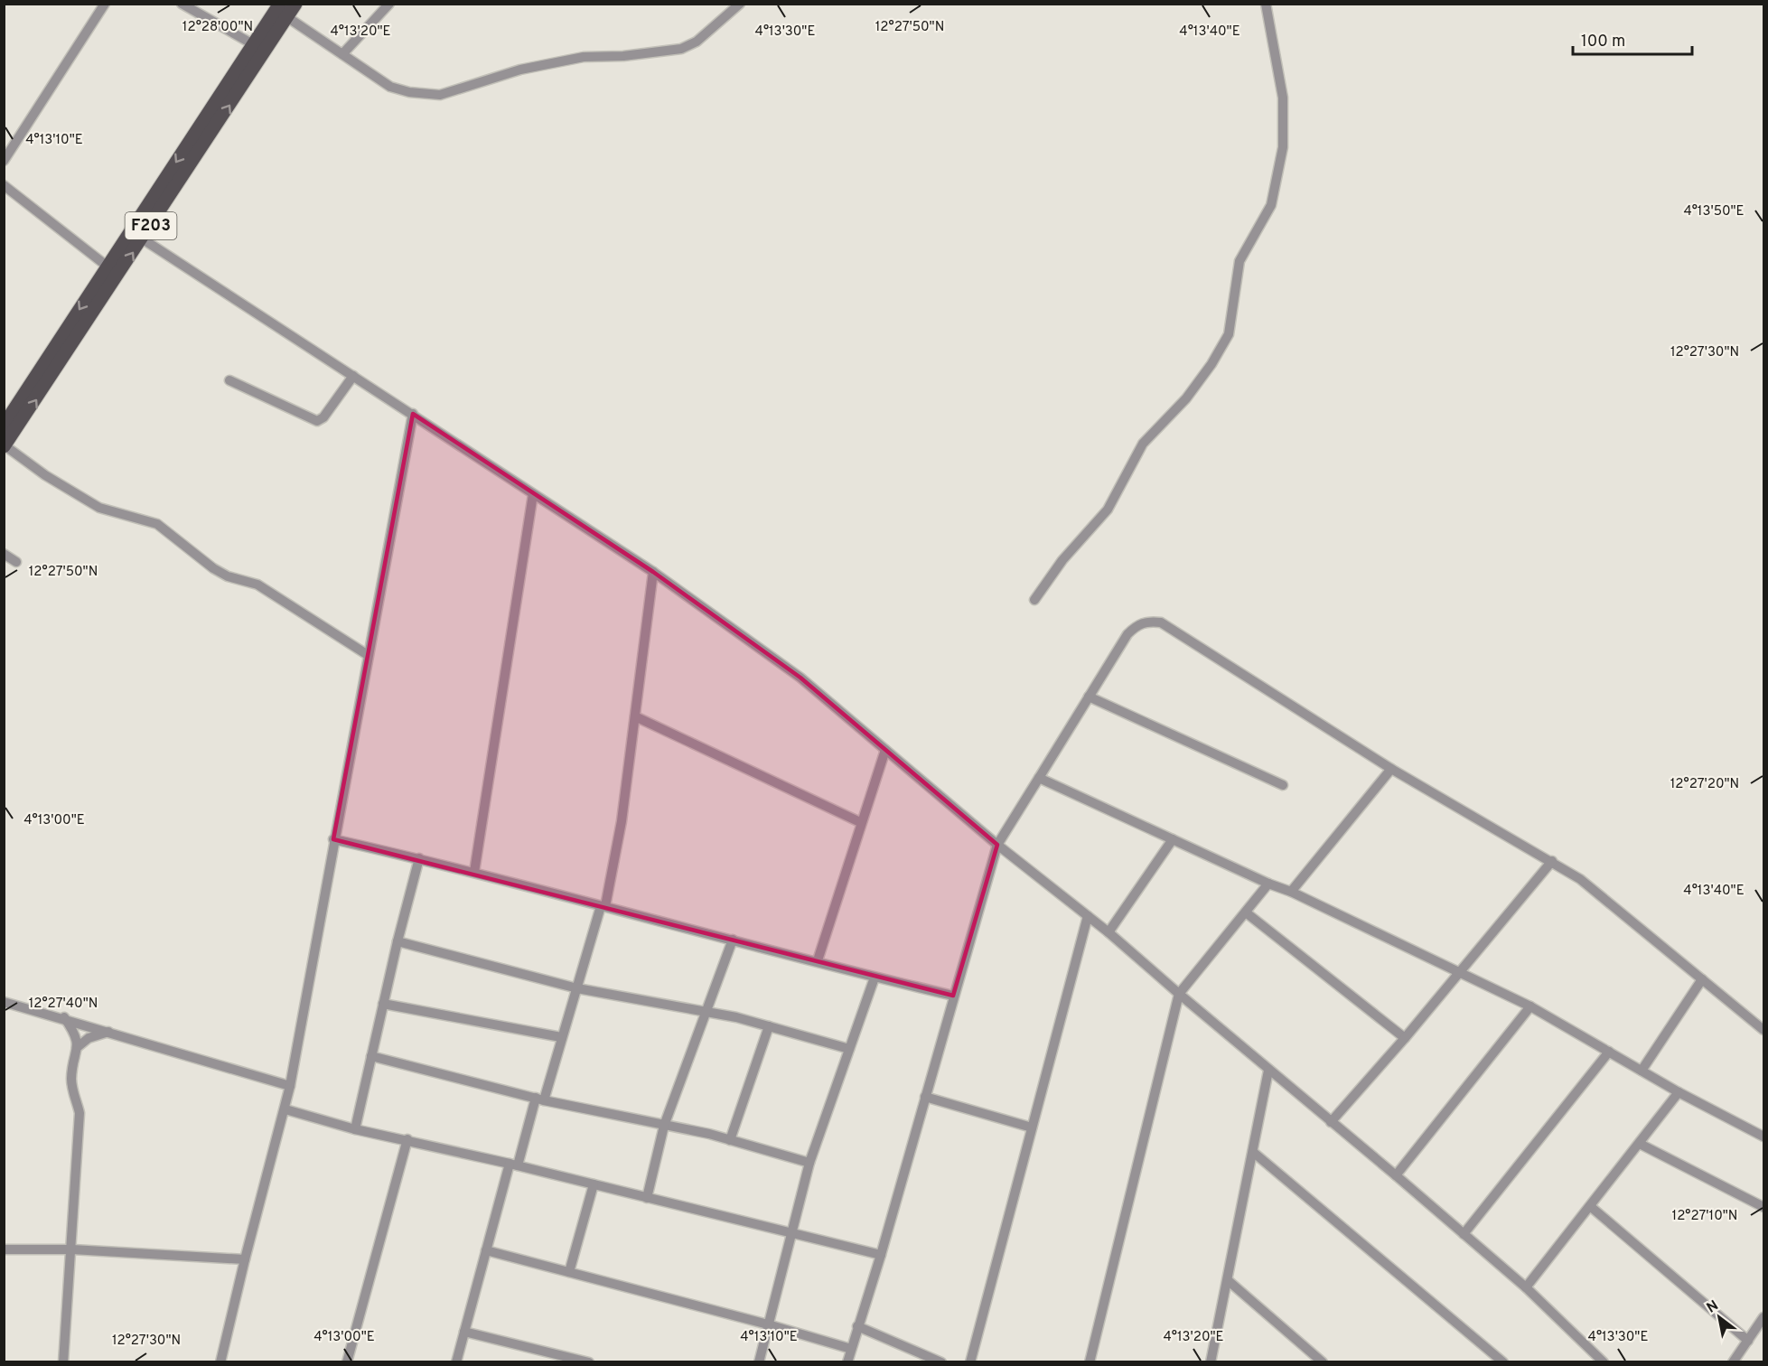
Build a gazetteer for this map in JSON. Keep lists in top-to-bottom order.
{
  "streets": {
    "main road": ["F203"]
  },
  "scale_bar": "100 m",
  "north": "top left",
  "coordinates": [
    "12°27'50\"N",
    "12°28'00\"N",
    "4°13'20\"E",
    "4°13'30\"E",
    "4°13'40\"E",
    "4°13'10\"E",
    "4°13'50\"E",
    "12°27'30\"N",
    "12°27'20\"N",
    "4°13'00\"E",
    "12°27'40\"N",
    "12°27'10\"N"
  ]
}
